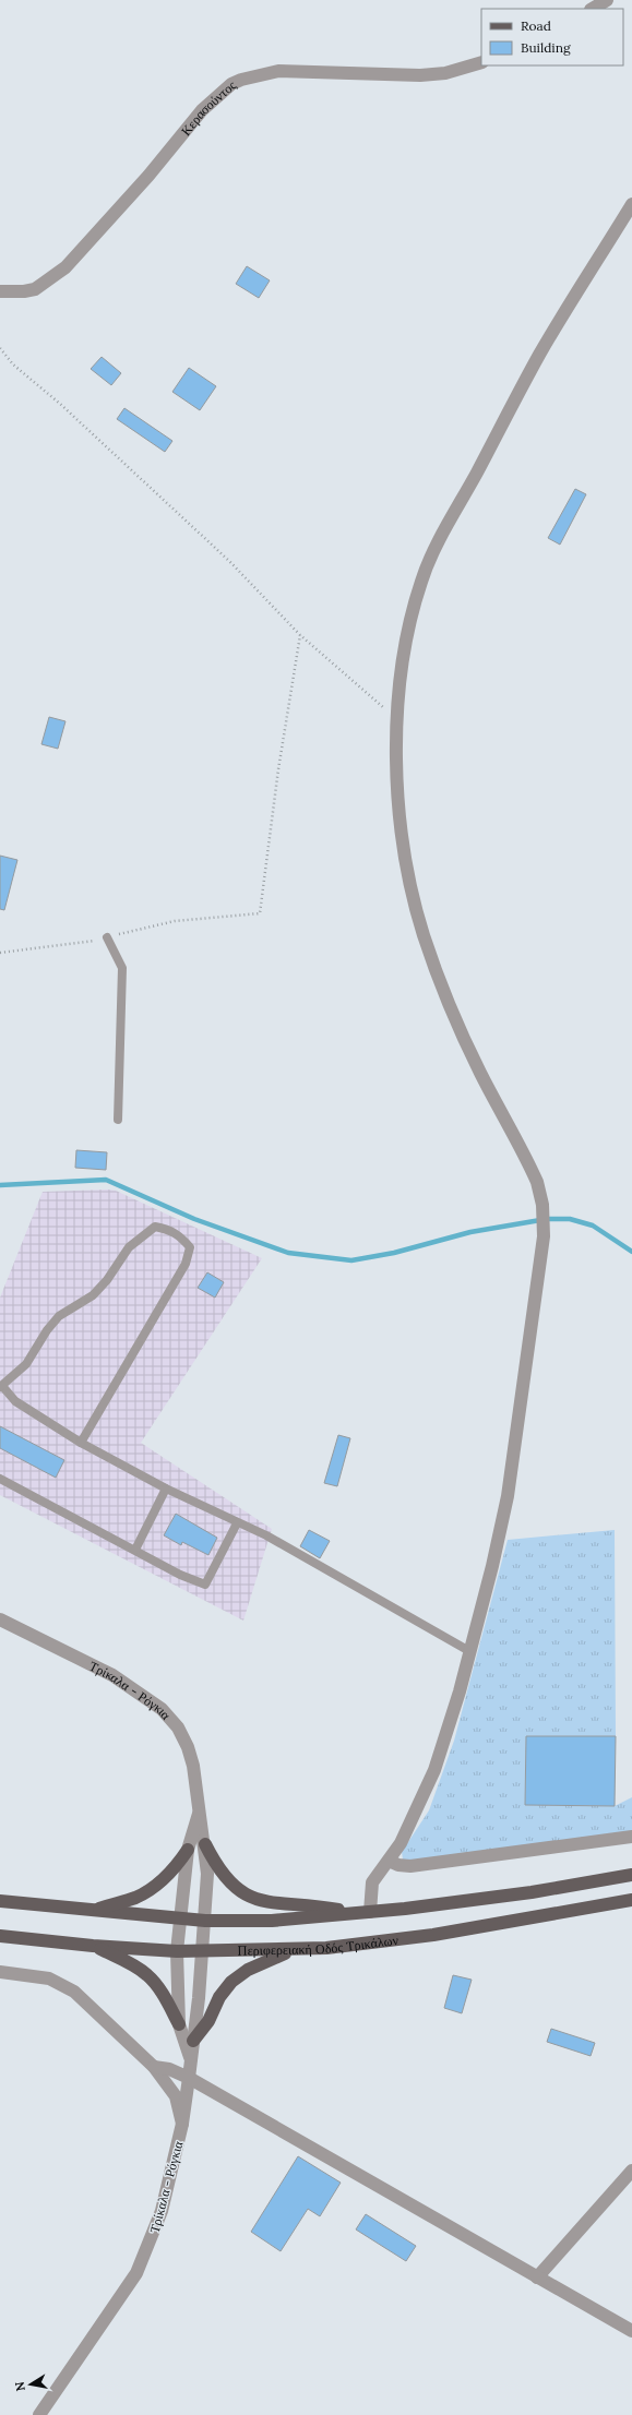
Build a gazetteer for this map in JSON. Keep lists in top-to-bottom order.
{
  "streets": {
    "main road": ["Περιφερειακή Οδός Τρικάλων"],
    "street": ["Κερασούντος", "Τρίκαλα - Ρόγκια"]
  },
  "crossings": [
    ["Τρίκαλα - Ρόγκια", "Περιφερειακή Οδός Τρικάλων"]
  ],
  "legend": ["Road", "Building"],
  "north": "left"
}
